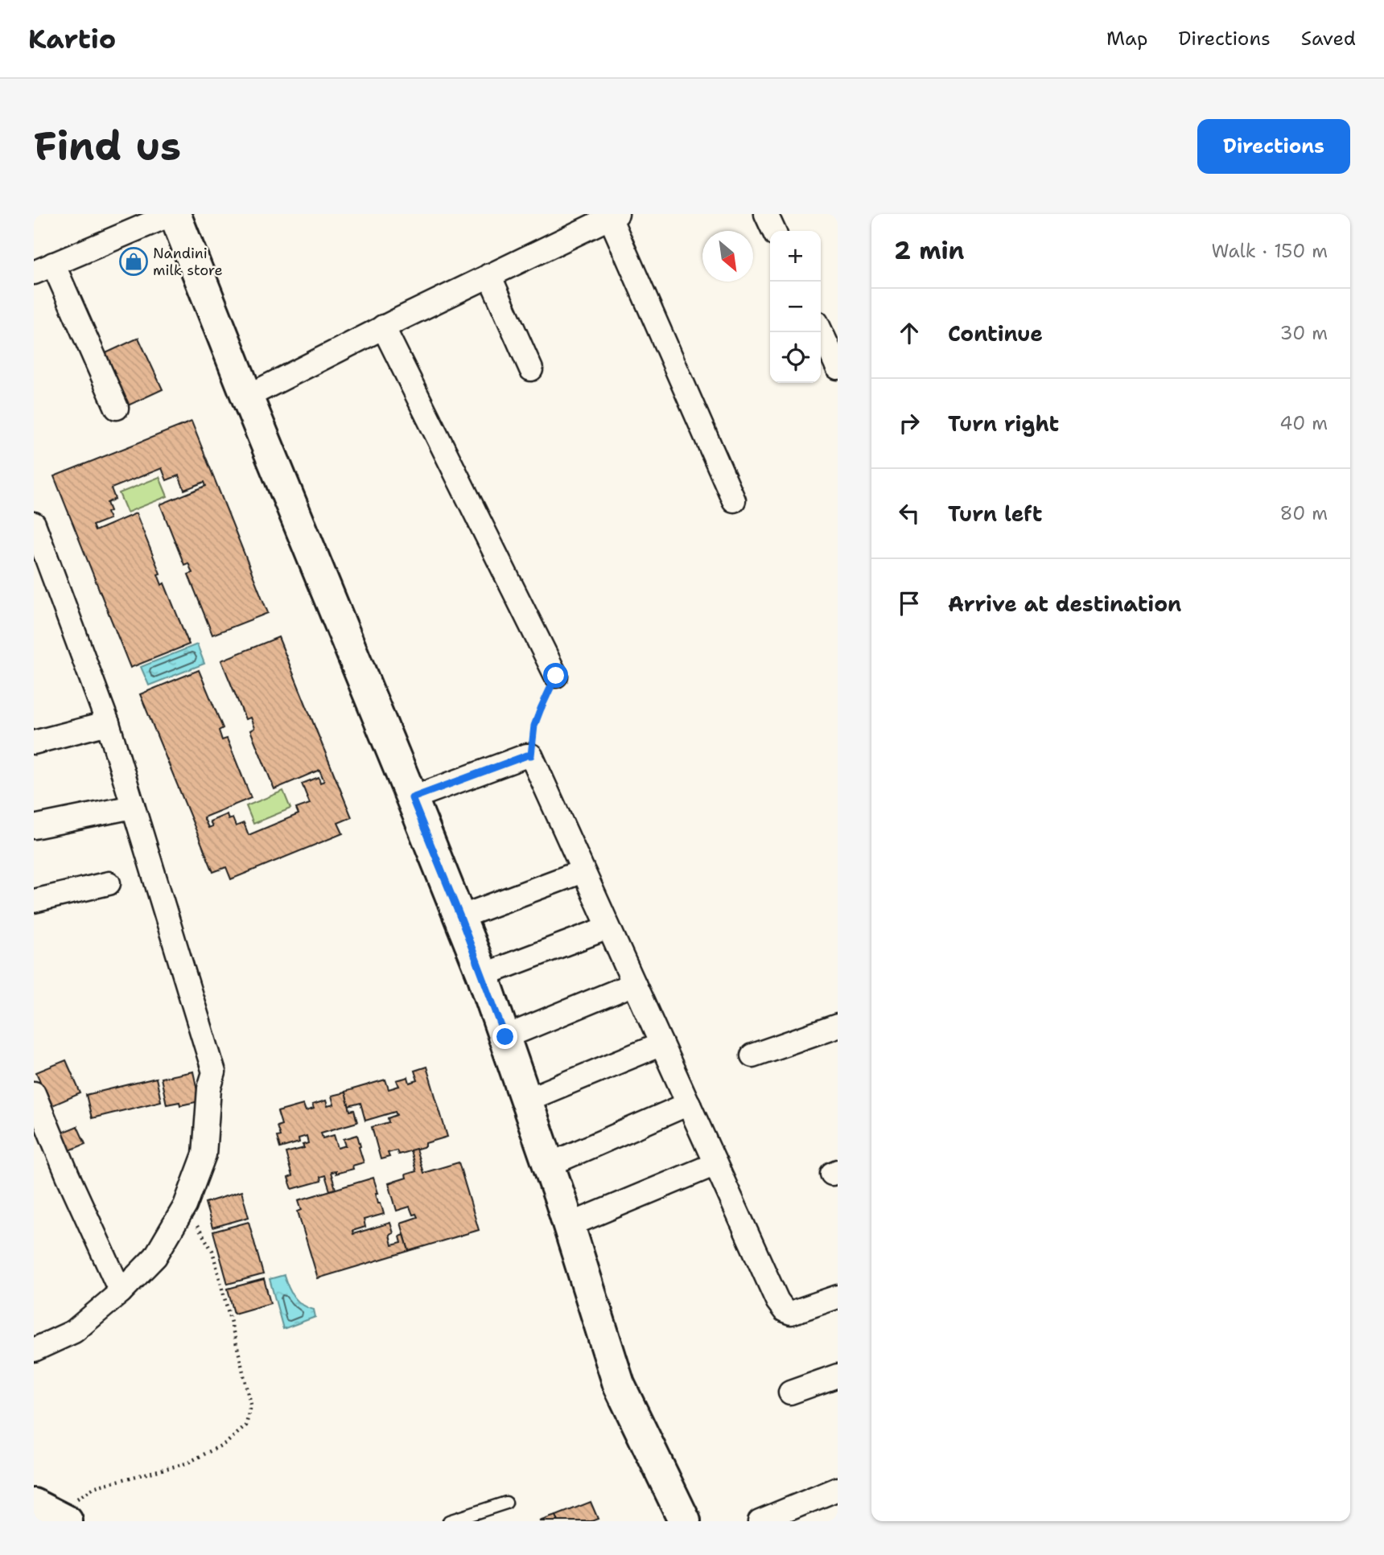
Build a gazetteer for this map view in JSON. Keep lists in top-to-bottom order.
{
  "places": {
    "shop": ["Nandini milk store"]
  },
  "north": "bottom right",
  "page": {
    "header": "Kartio",
    "nav": ["Map", "Directions", "Saved"],
    "buttons": "Directions",
    "title": "Find us",
    "heading": ["2 min", "Walk · 150 m"],
    "map_buttons": ["+", "−"],
    "list": [
      ["Continue", "30 m"],
      ["Turn right", "40 m"],
      ["Turn left", "80 m"],
      "Arrive at destination"
    ]
  }
}
